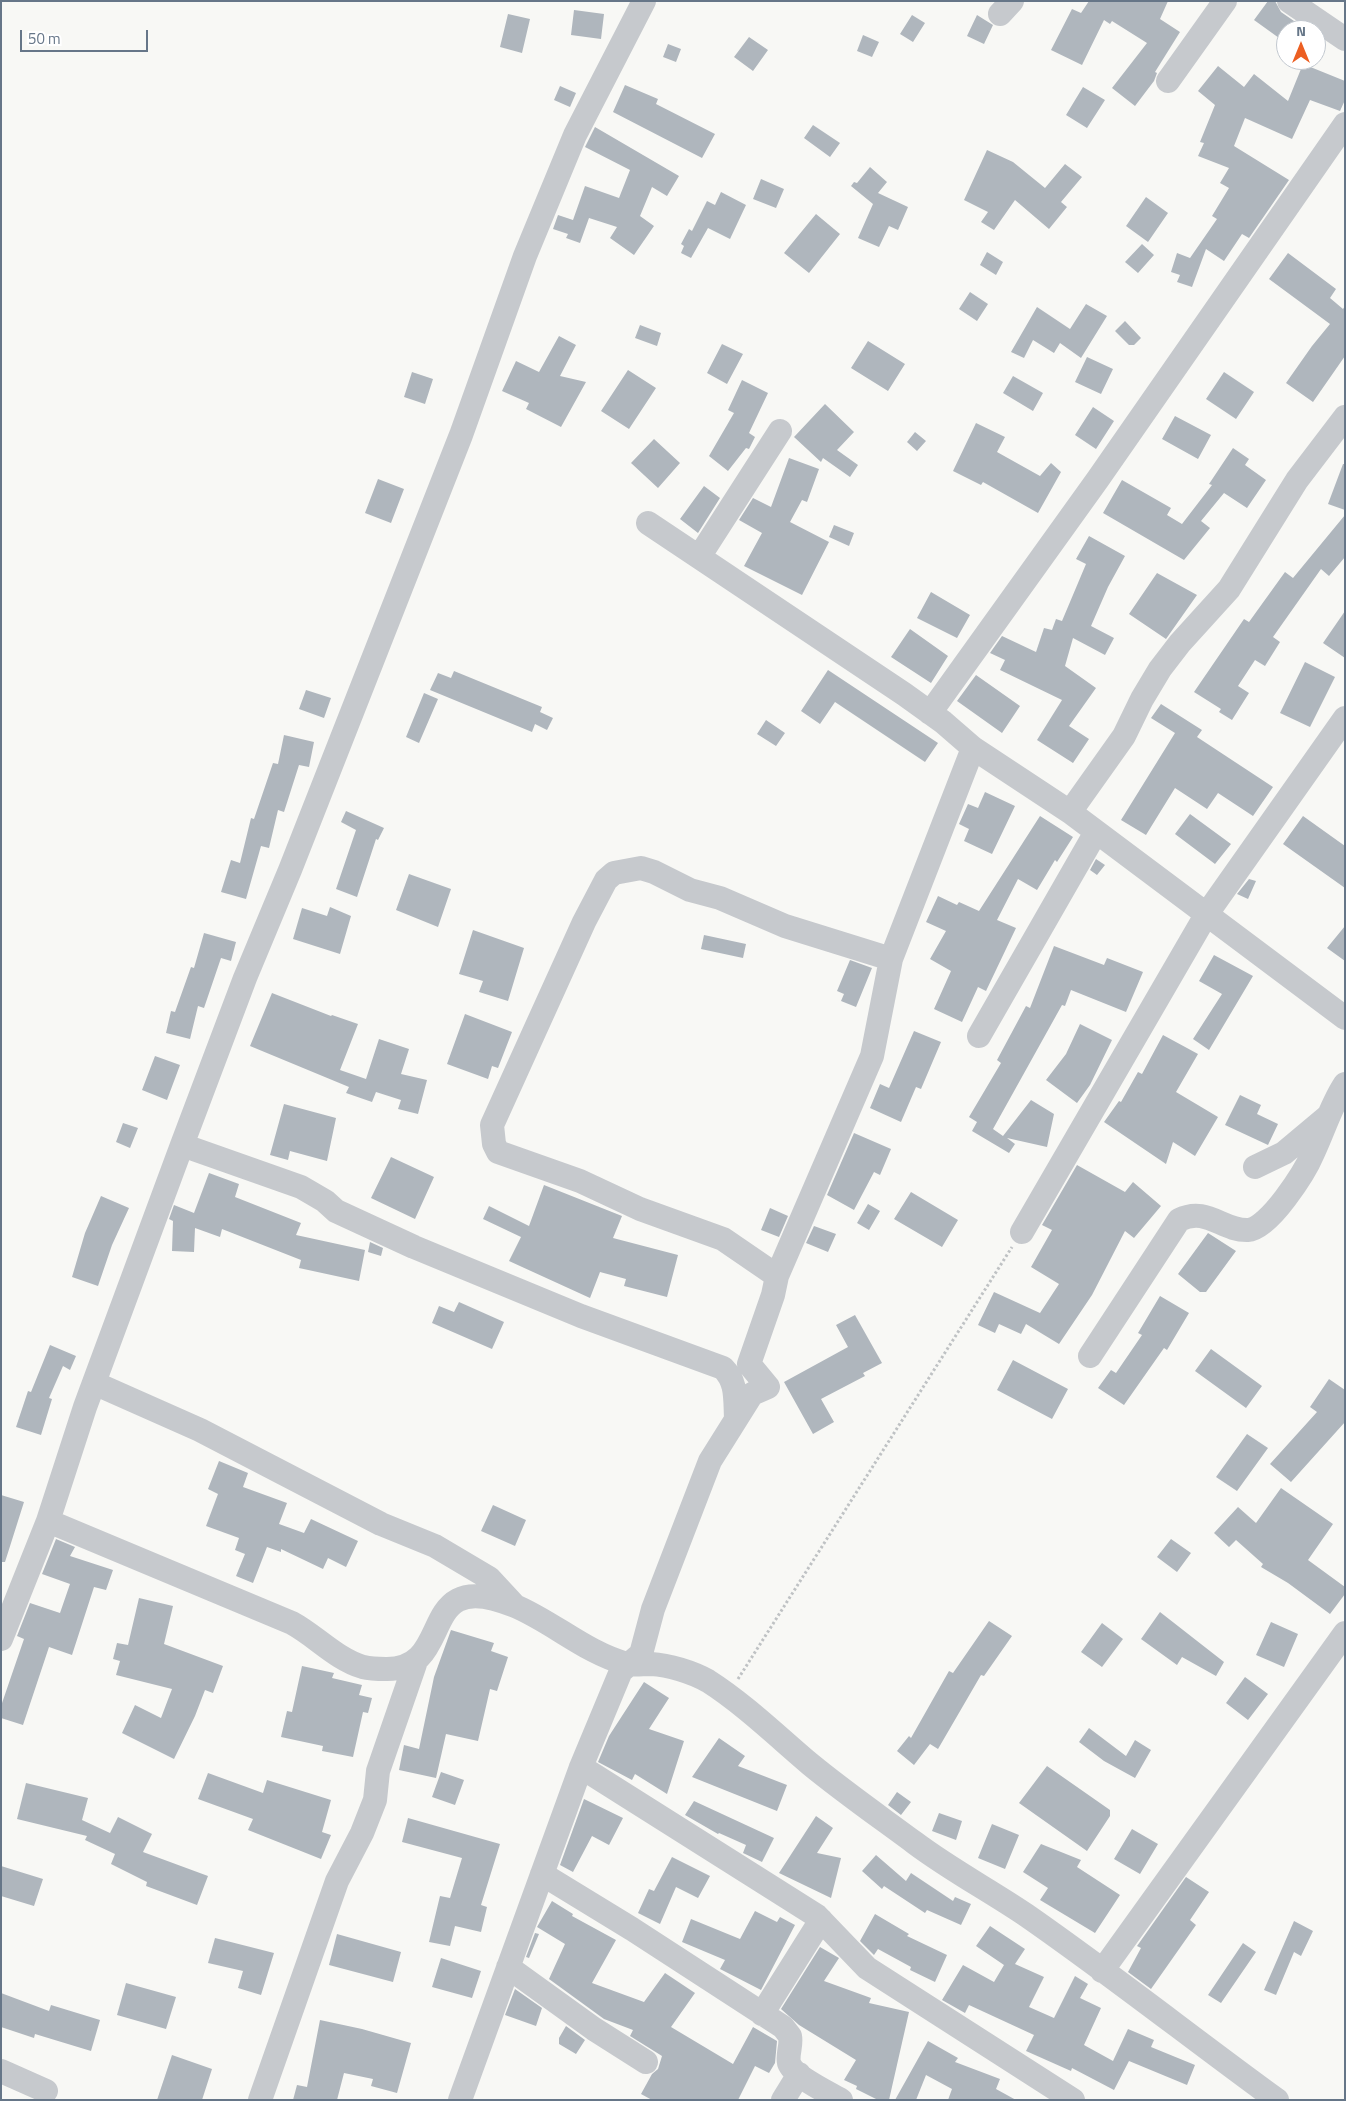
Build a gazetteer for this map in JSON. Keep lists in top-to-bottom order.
{
  "scale_bar": "50 m",
  "north": "top"
}
